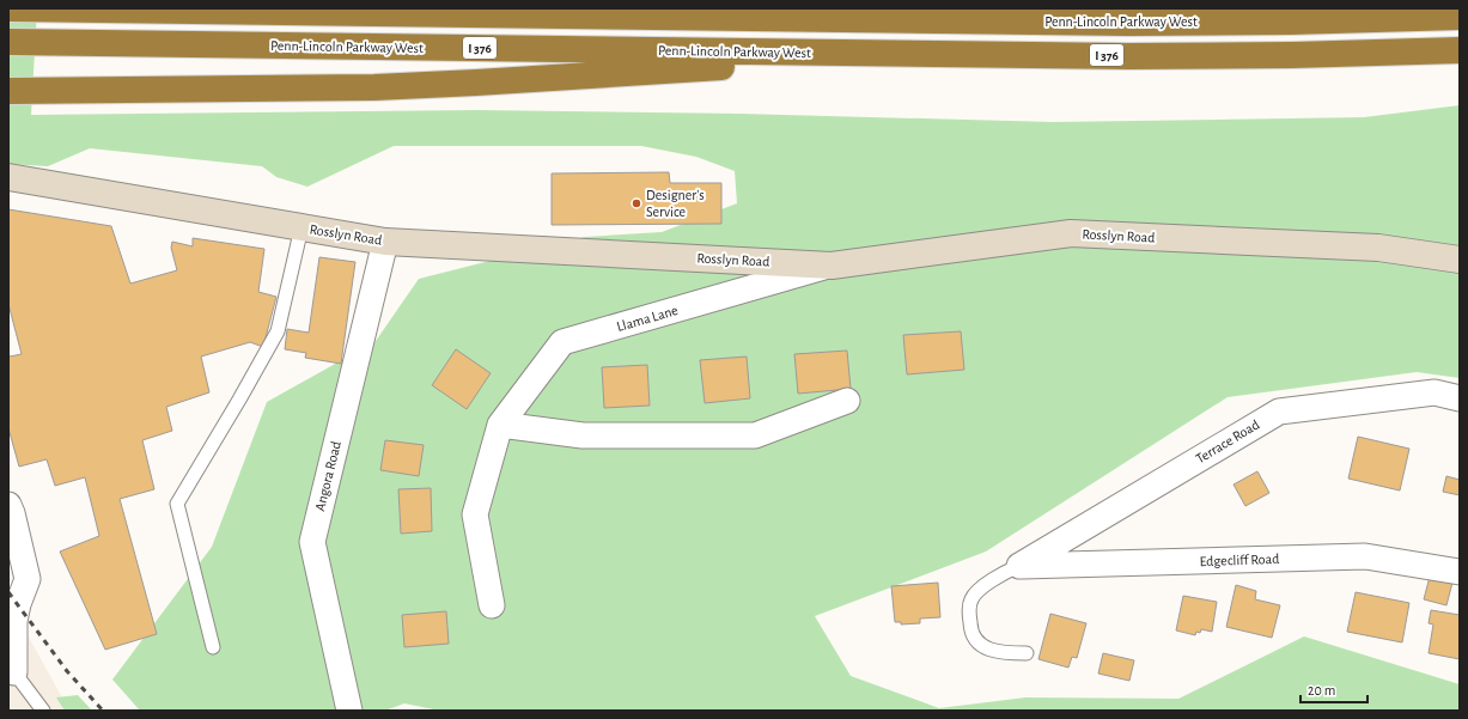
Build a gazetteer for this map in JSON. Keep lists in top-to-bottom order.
{
  "streets": {
    "highway": ["Penn-Lincoln Parkway West", "I 376"],
    "street": [
      "Rosslyn Road",
      "Llama Lane",
      "Terrace Road",
      "Angora Road",
      "Edgecliff Road"
    ]
  },
  "crossings": [
    ["Rosslyn Road", "Llama Lane"],
    ["Rosslyn Road", "Angora Road"],
    ["Terrace Road", "Edgecliff Road"]
  ],
  "places": ["Designer's Service"],
  "scale_bar": "20 m"
}
